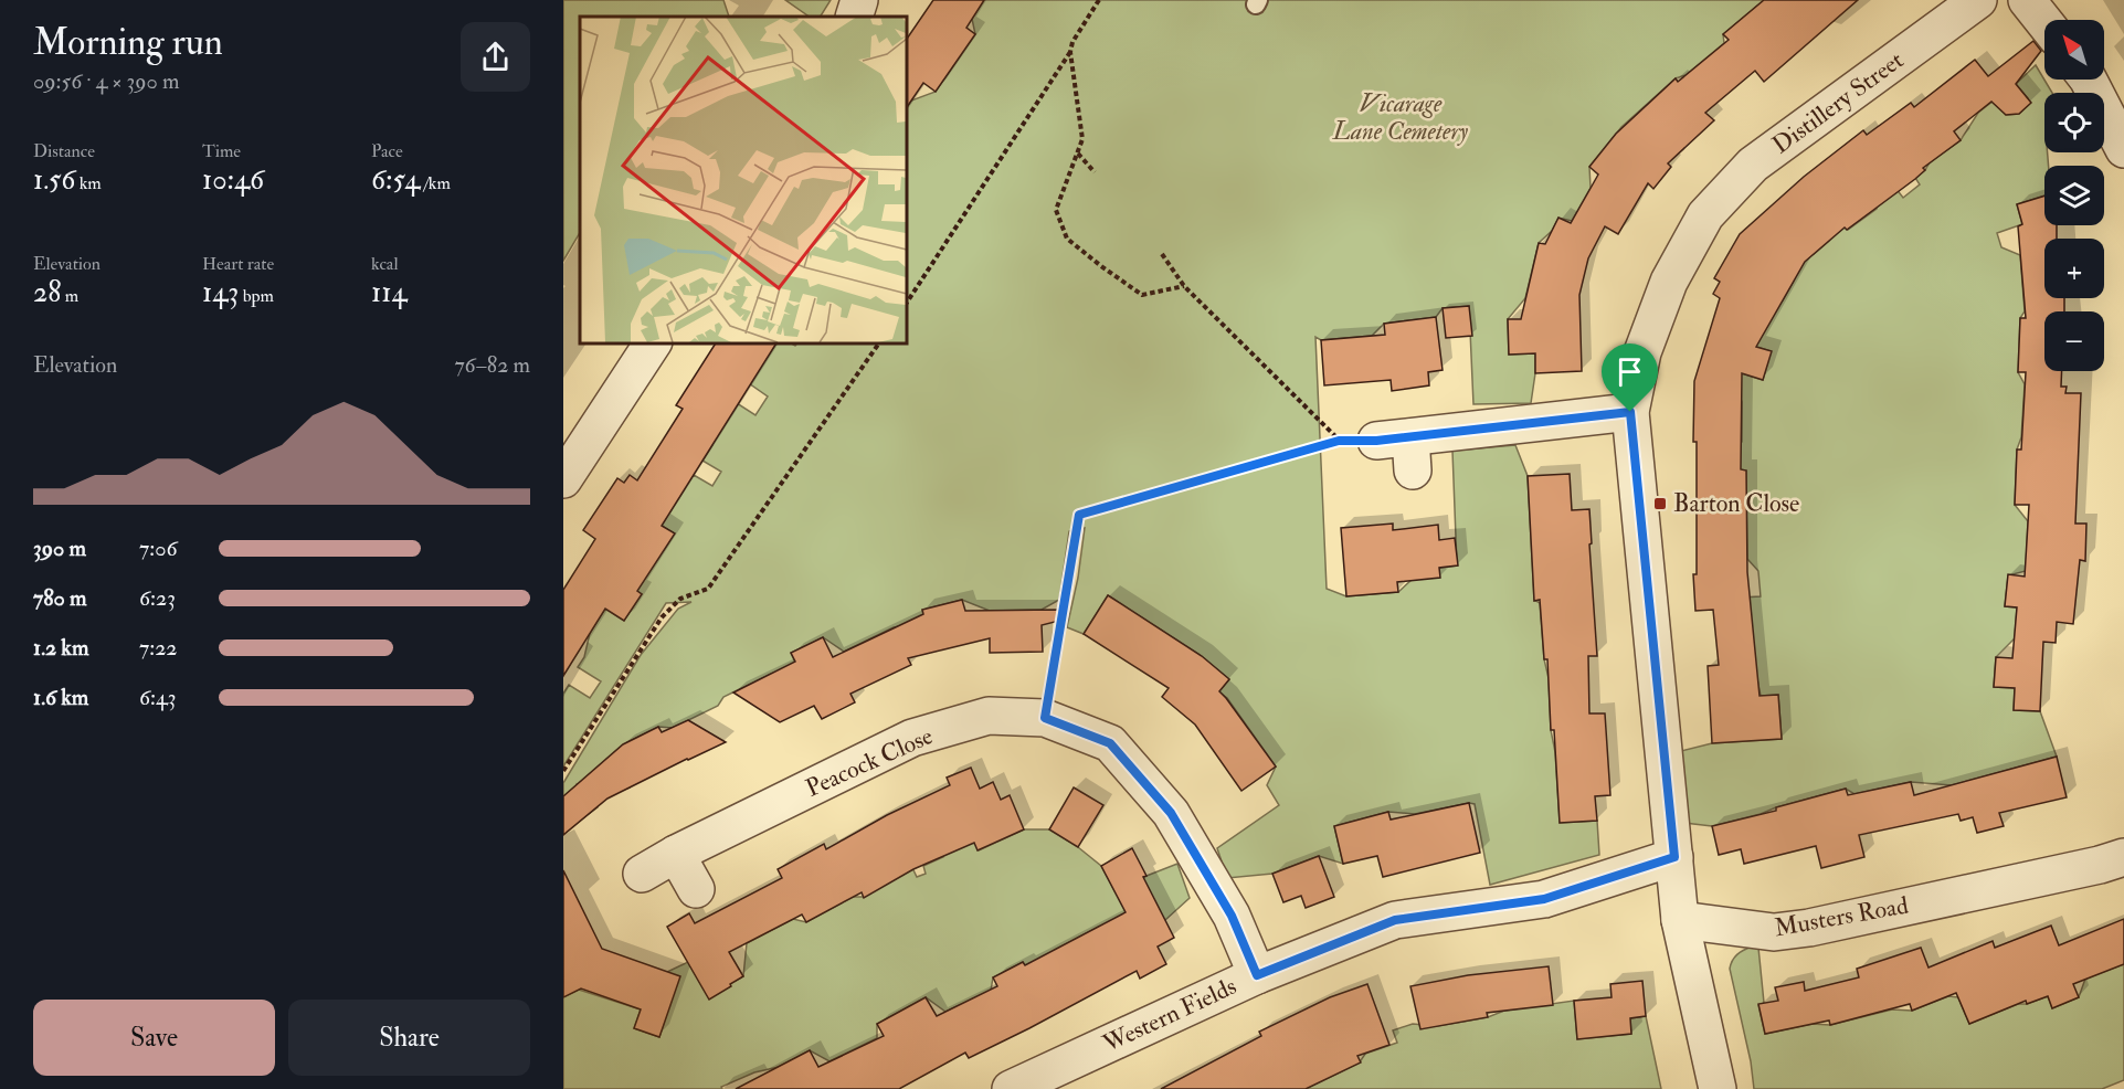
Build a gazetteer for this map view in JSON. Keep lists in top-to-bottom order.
{
  "streets": {
    "street": [
      "Distillery Street",
      "Peacock Close",
      "Musters Road",
      "Western Fields"
    ]
  },
  "crossings": [
    ["Peacock Close", "Western Fields"]
  ],
  "parks": ["Vicarage Lane Cemetery"],
  "places": {
    "transit": ["Barton Close"]
  },
  "north": "top left",
  "page": {
    "heading": ["Morning run", "09:56 · 4 × 390 m"],
    "map_buttons": ["+", "−"],
    "stats": [
      ["Distance", "1.56 km"],
      ["Time", "10:46"],
      ["Pace", "6:54 /km"],
      ["Elevation", "28 m"],
      ["Heart rate", "143 bpm"],
      ["kcal", "114"]
    ],
    "chart": ["Elevation", "76–82 m"],
    "list": [
      {
        "name": "390 m",
        "note": "7:06"
      },
      {
        "name": "780 m",
        "note": "6:23"
      },
      {
        "name": "1.2 km",
        "note": "7:22"
      },
      {
        "name": "1.6 km",
        "note": "6:43"
      }
    ],
    "buttons": ["Save", "Share"]
  }
}
